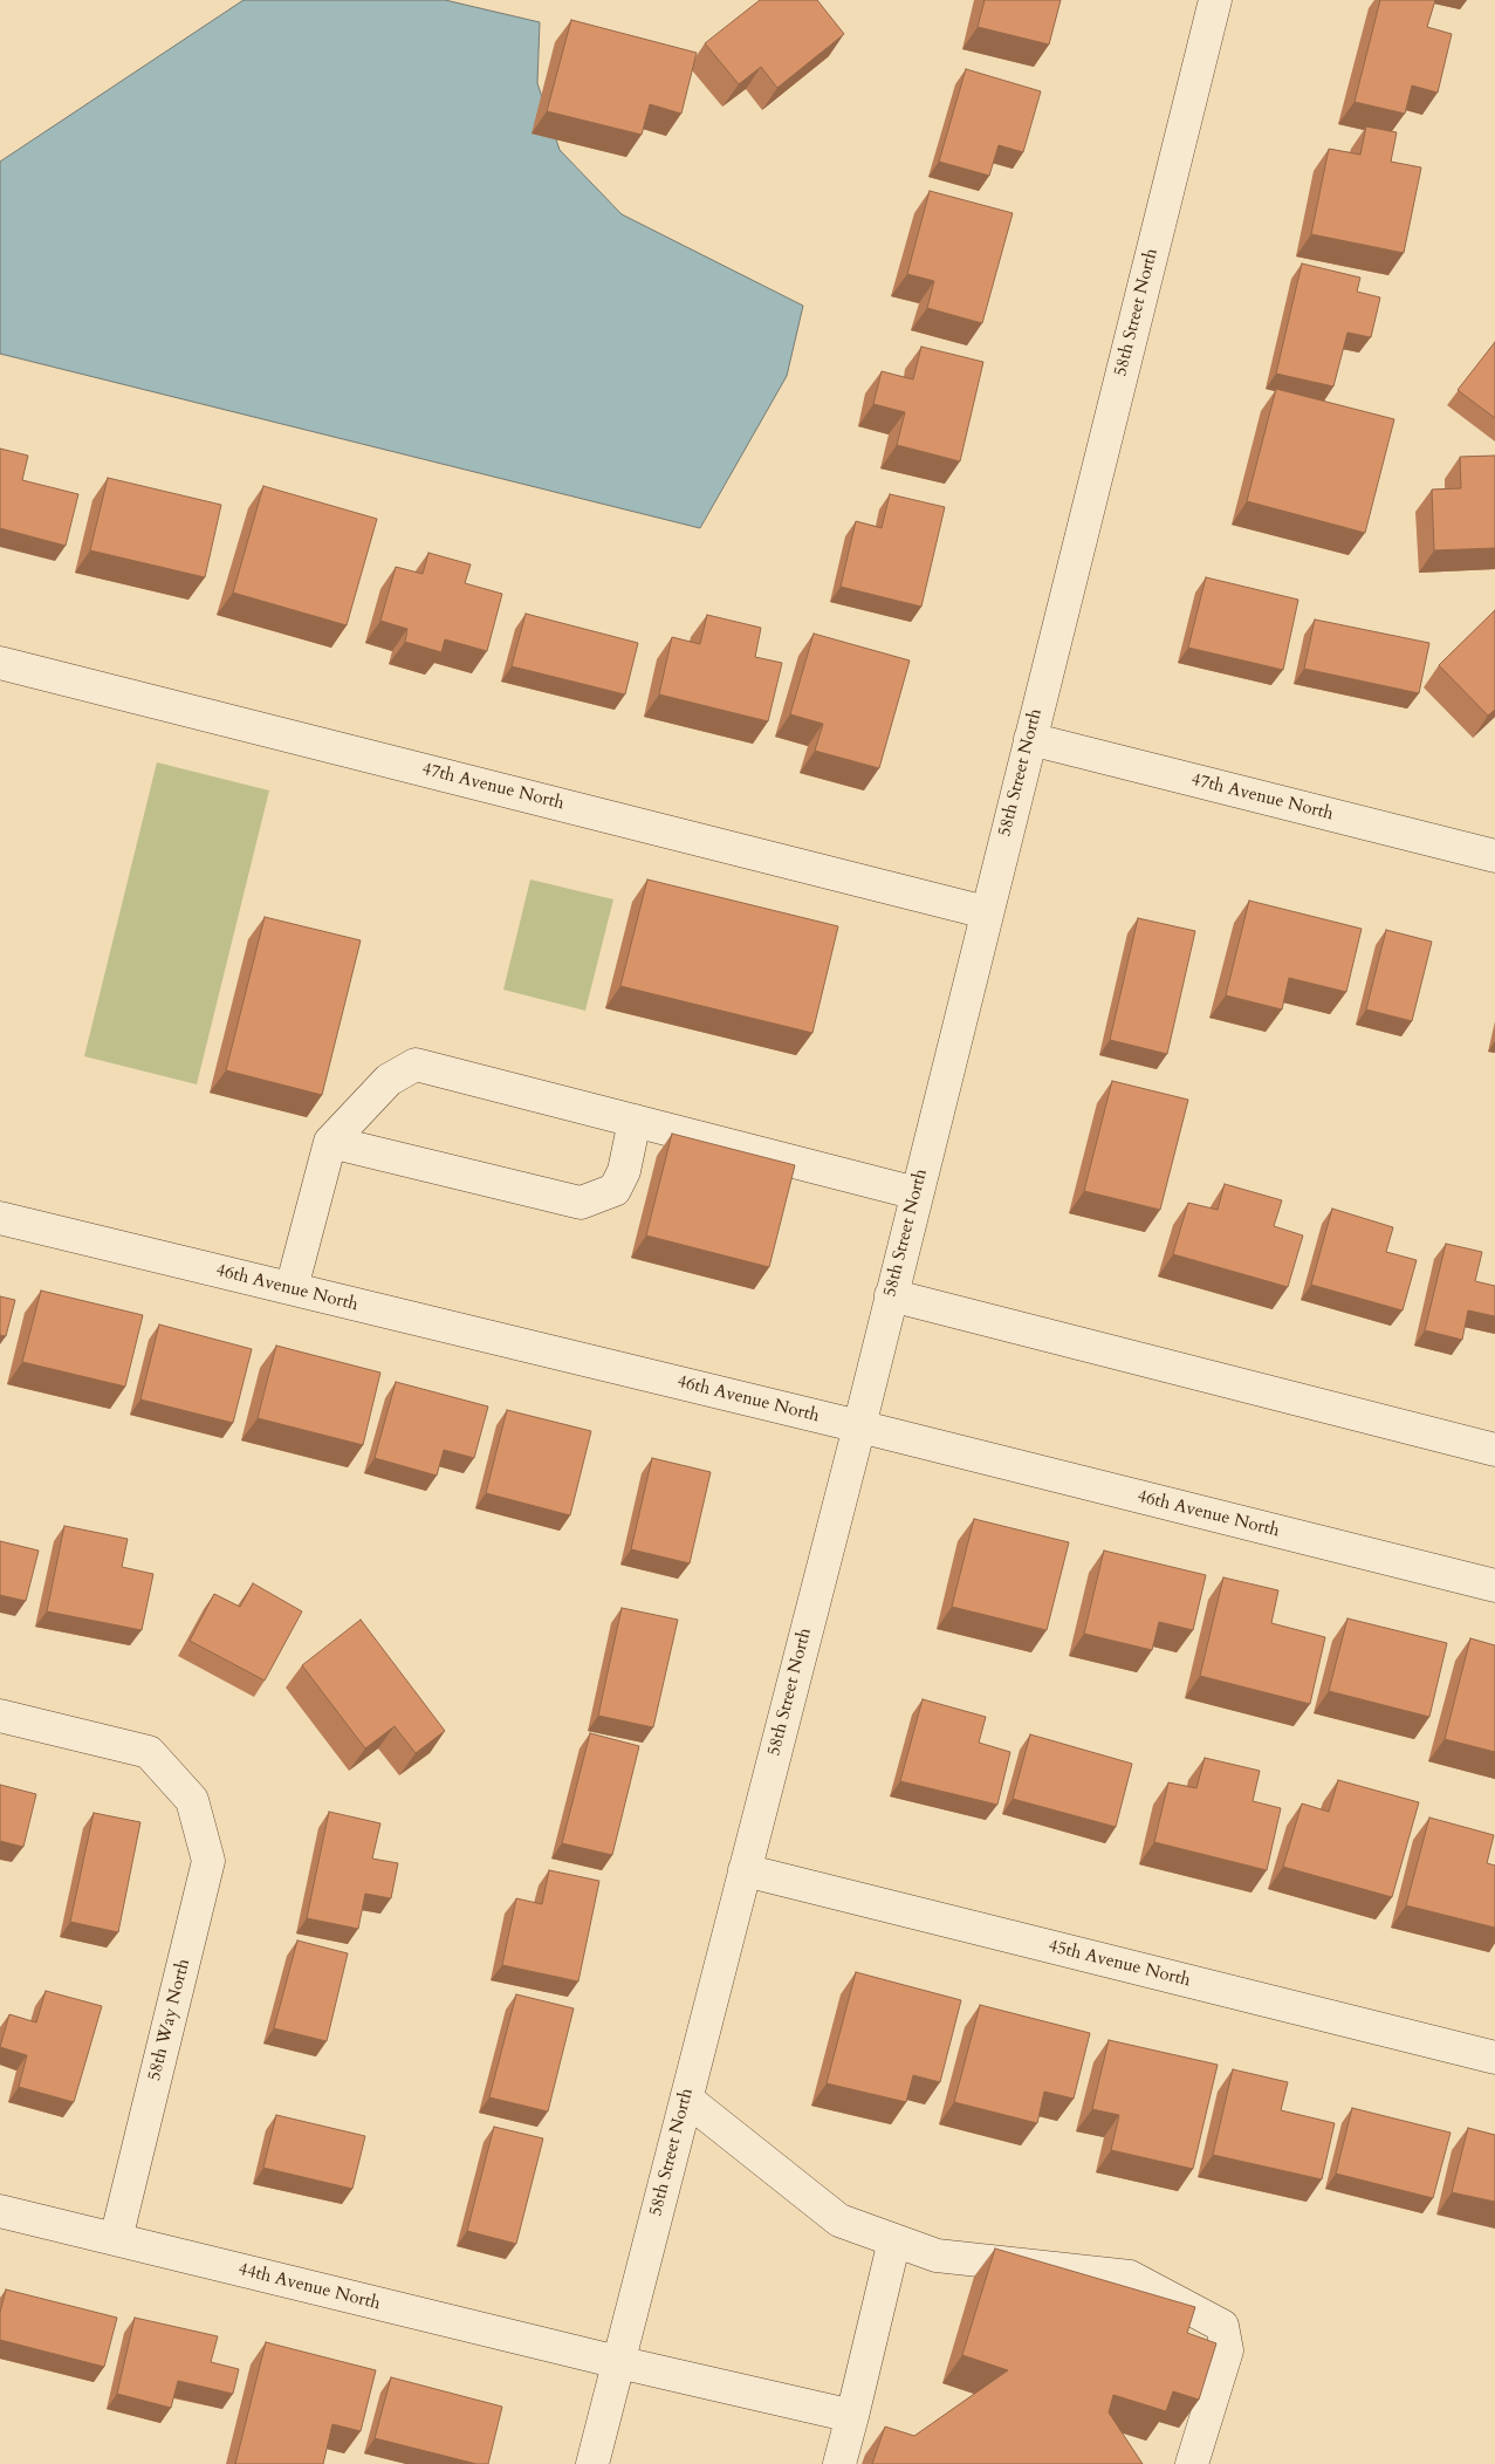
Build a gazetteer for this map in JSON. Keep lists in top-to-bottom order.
{
  "streets": {
    "street": [
      "58th Street North",
      "47th Avenue North",
      "46th Avenue North",
      "45th Avenue North",
      "58th Way North",
      "44th Avenue North"
    ]
  },
  "crossings": [
    ["58th Street North", "47th Avenue North"],
    ["58th Street North", "46th Avenue North"],
    ["58th Street North", "45th Avenue North"],
    ["58th Street North", "44th Avenue North"],
    ["58th Way North", "44th Avenue North"]
  ]
}
